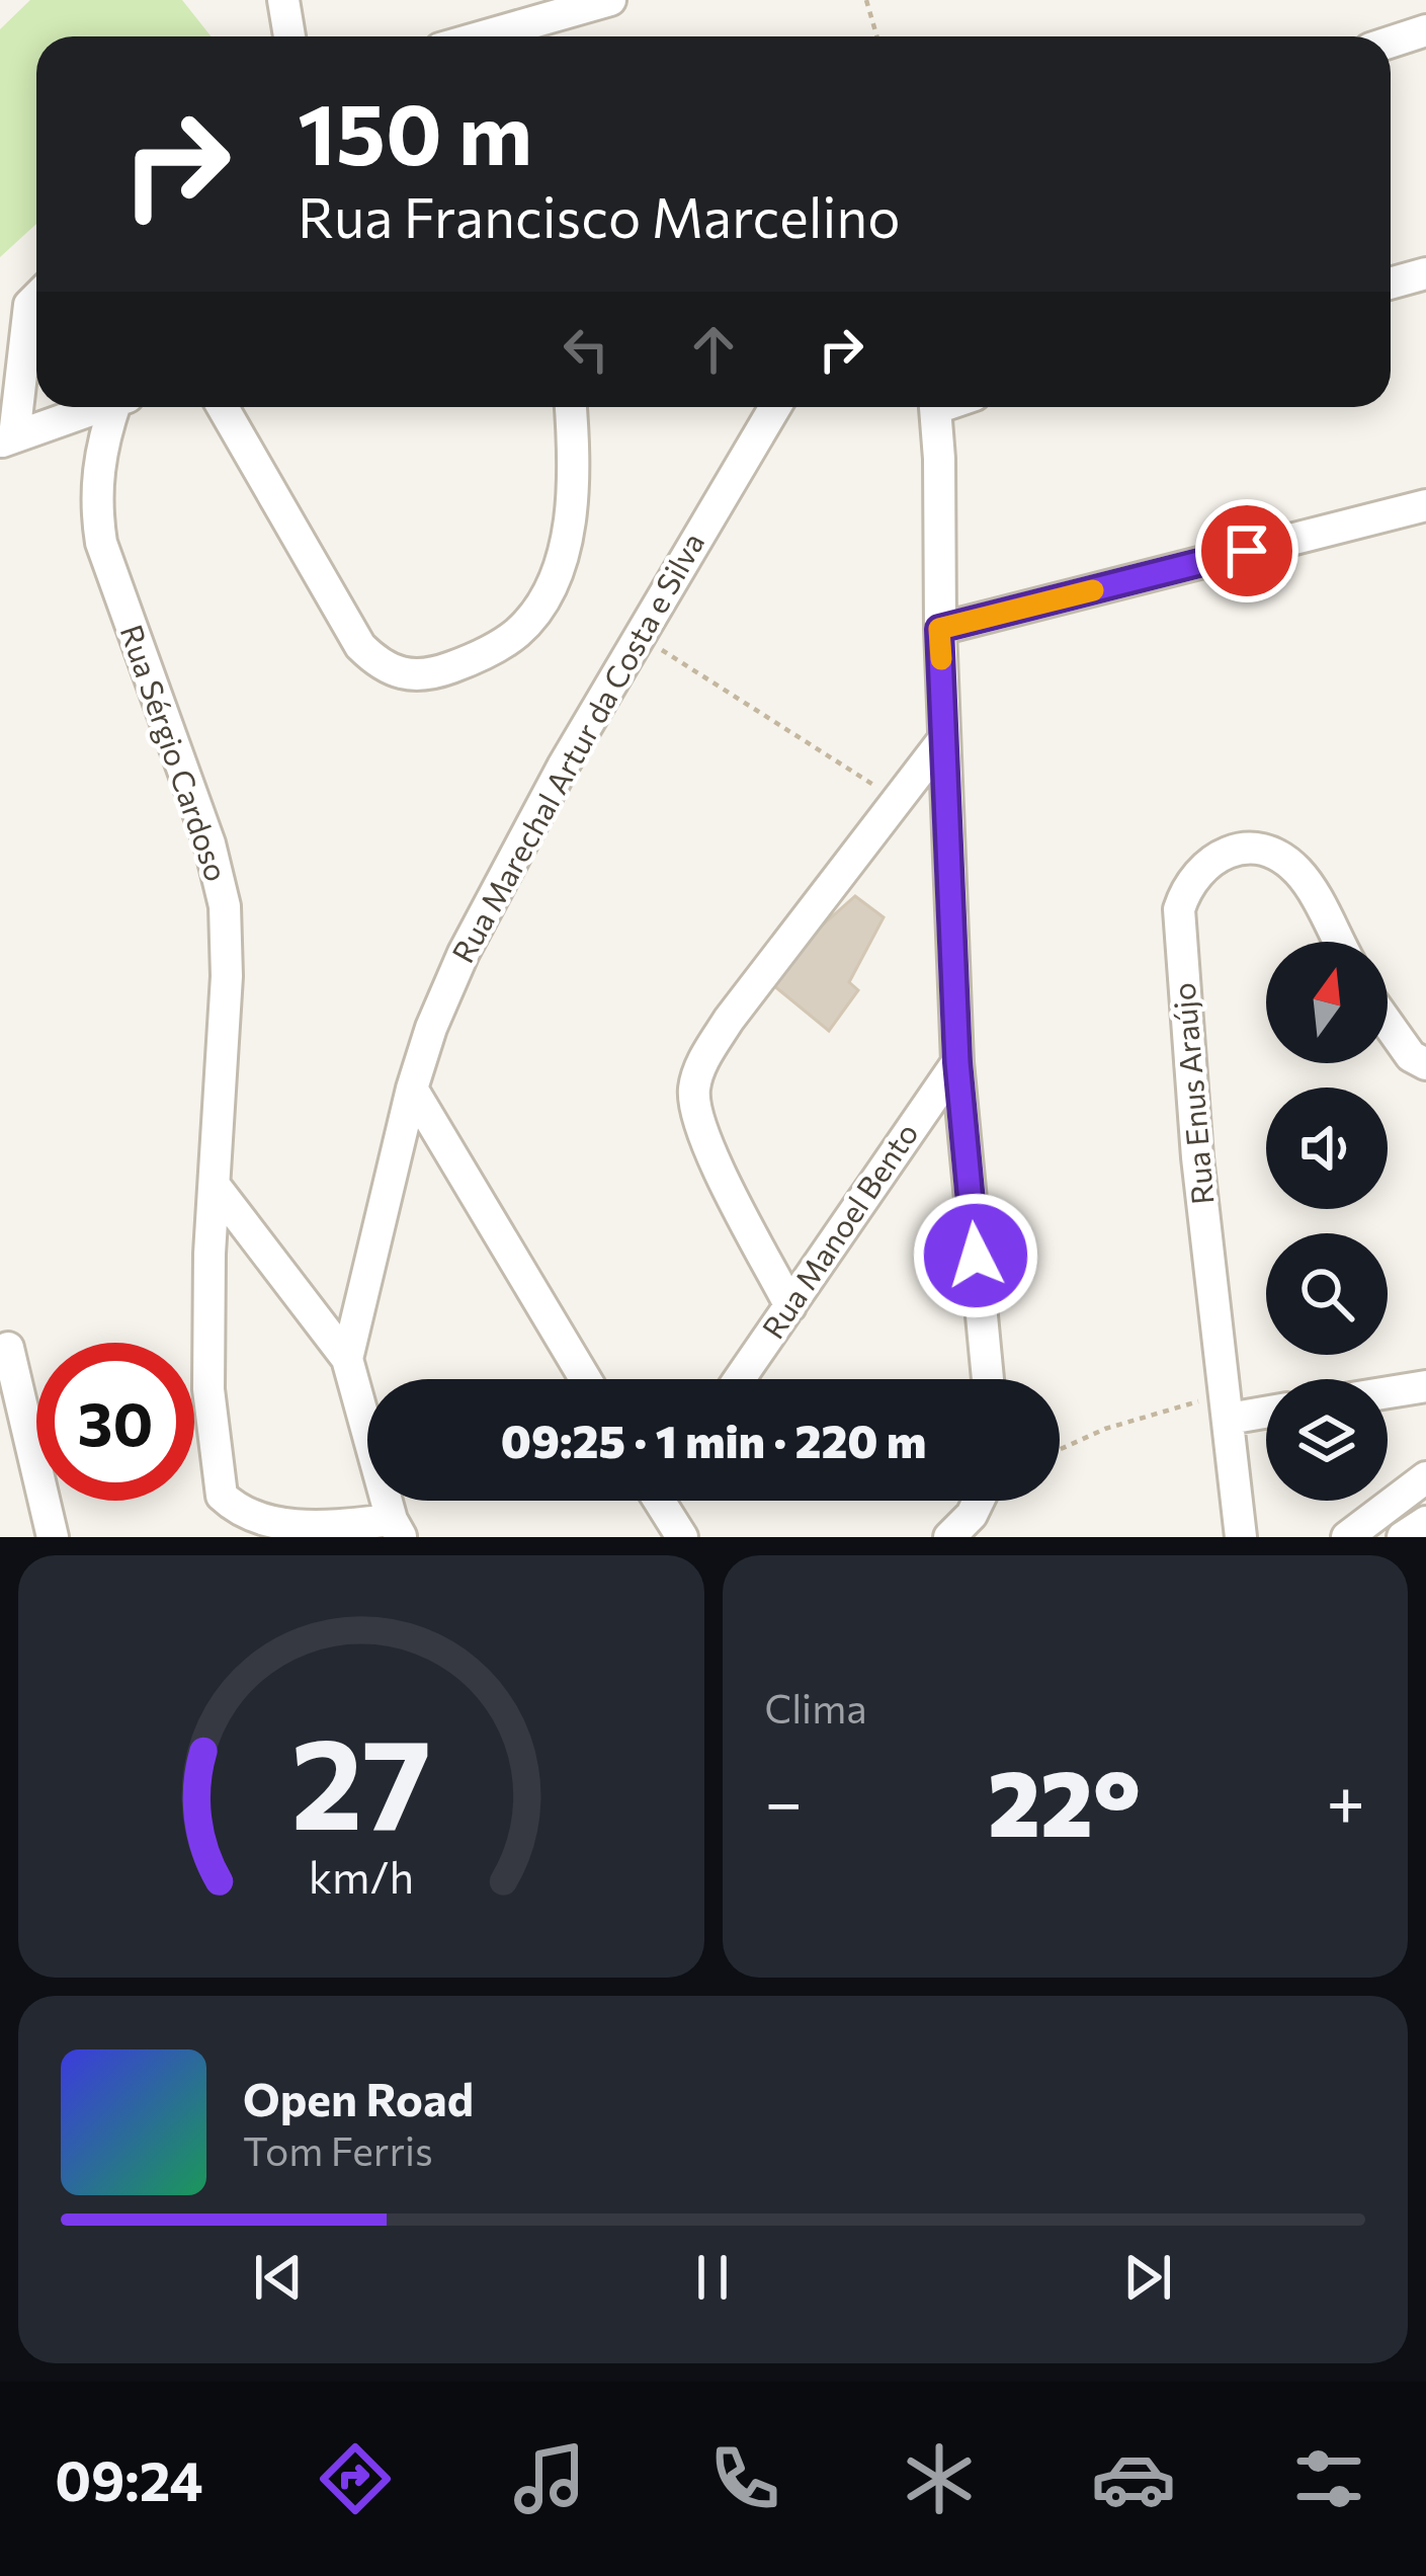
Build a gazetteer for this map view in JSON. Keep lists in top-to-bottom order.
{
  "streets": {
    "street": [
      "Rua Marechal Artur da Costa e Silva",
      "Rua Sérgio Cardoso",
      "Rua Enus Araújo",
      "Rua Manoel Bento"
    ]
  },
  "crossings": [
    ["Rua Marechal Artur da Costa e Silva", "Rua Sérgio Cardoso"]
  ],
  "north": "top",
  "page": {
    "turn": ["150 m", "Rua Francisco Marcelino"],
    "limit": "30",
    "trip": "09:25 · 1 min · 220 m",
    "tile": "Clima",
    "heat": ["−", "22°", "+"],
    "song": ["Open Road", "Tom Ferris"],
    "tabs": "09:24",
    "gauge": ["27", "km/h"]
  }
}
